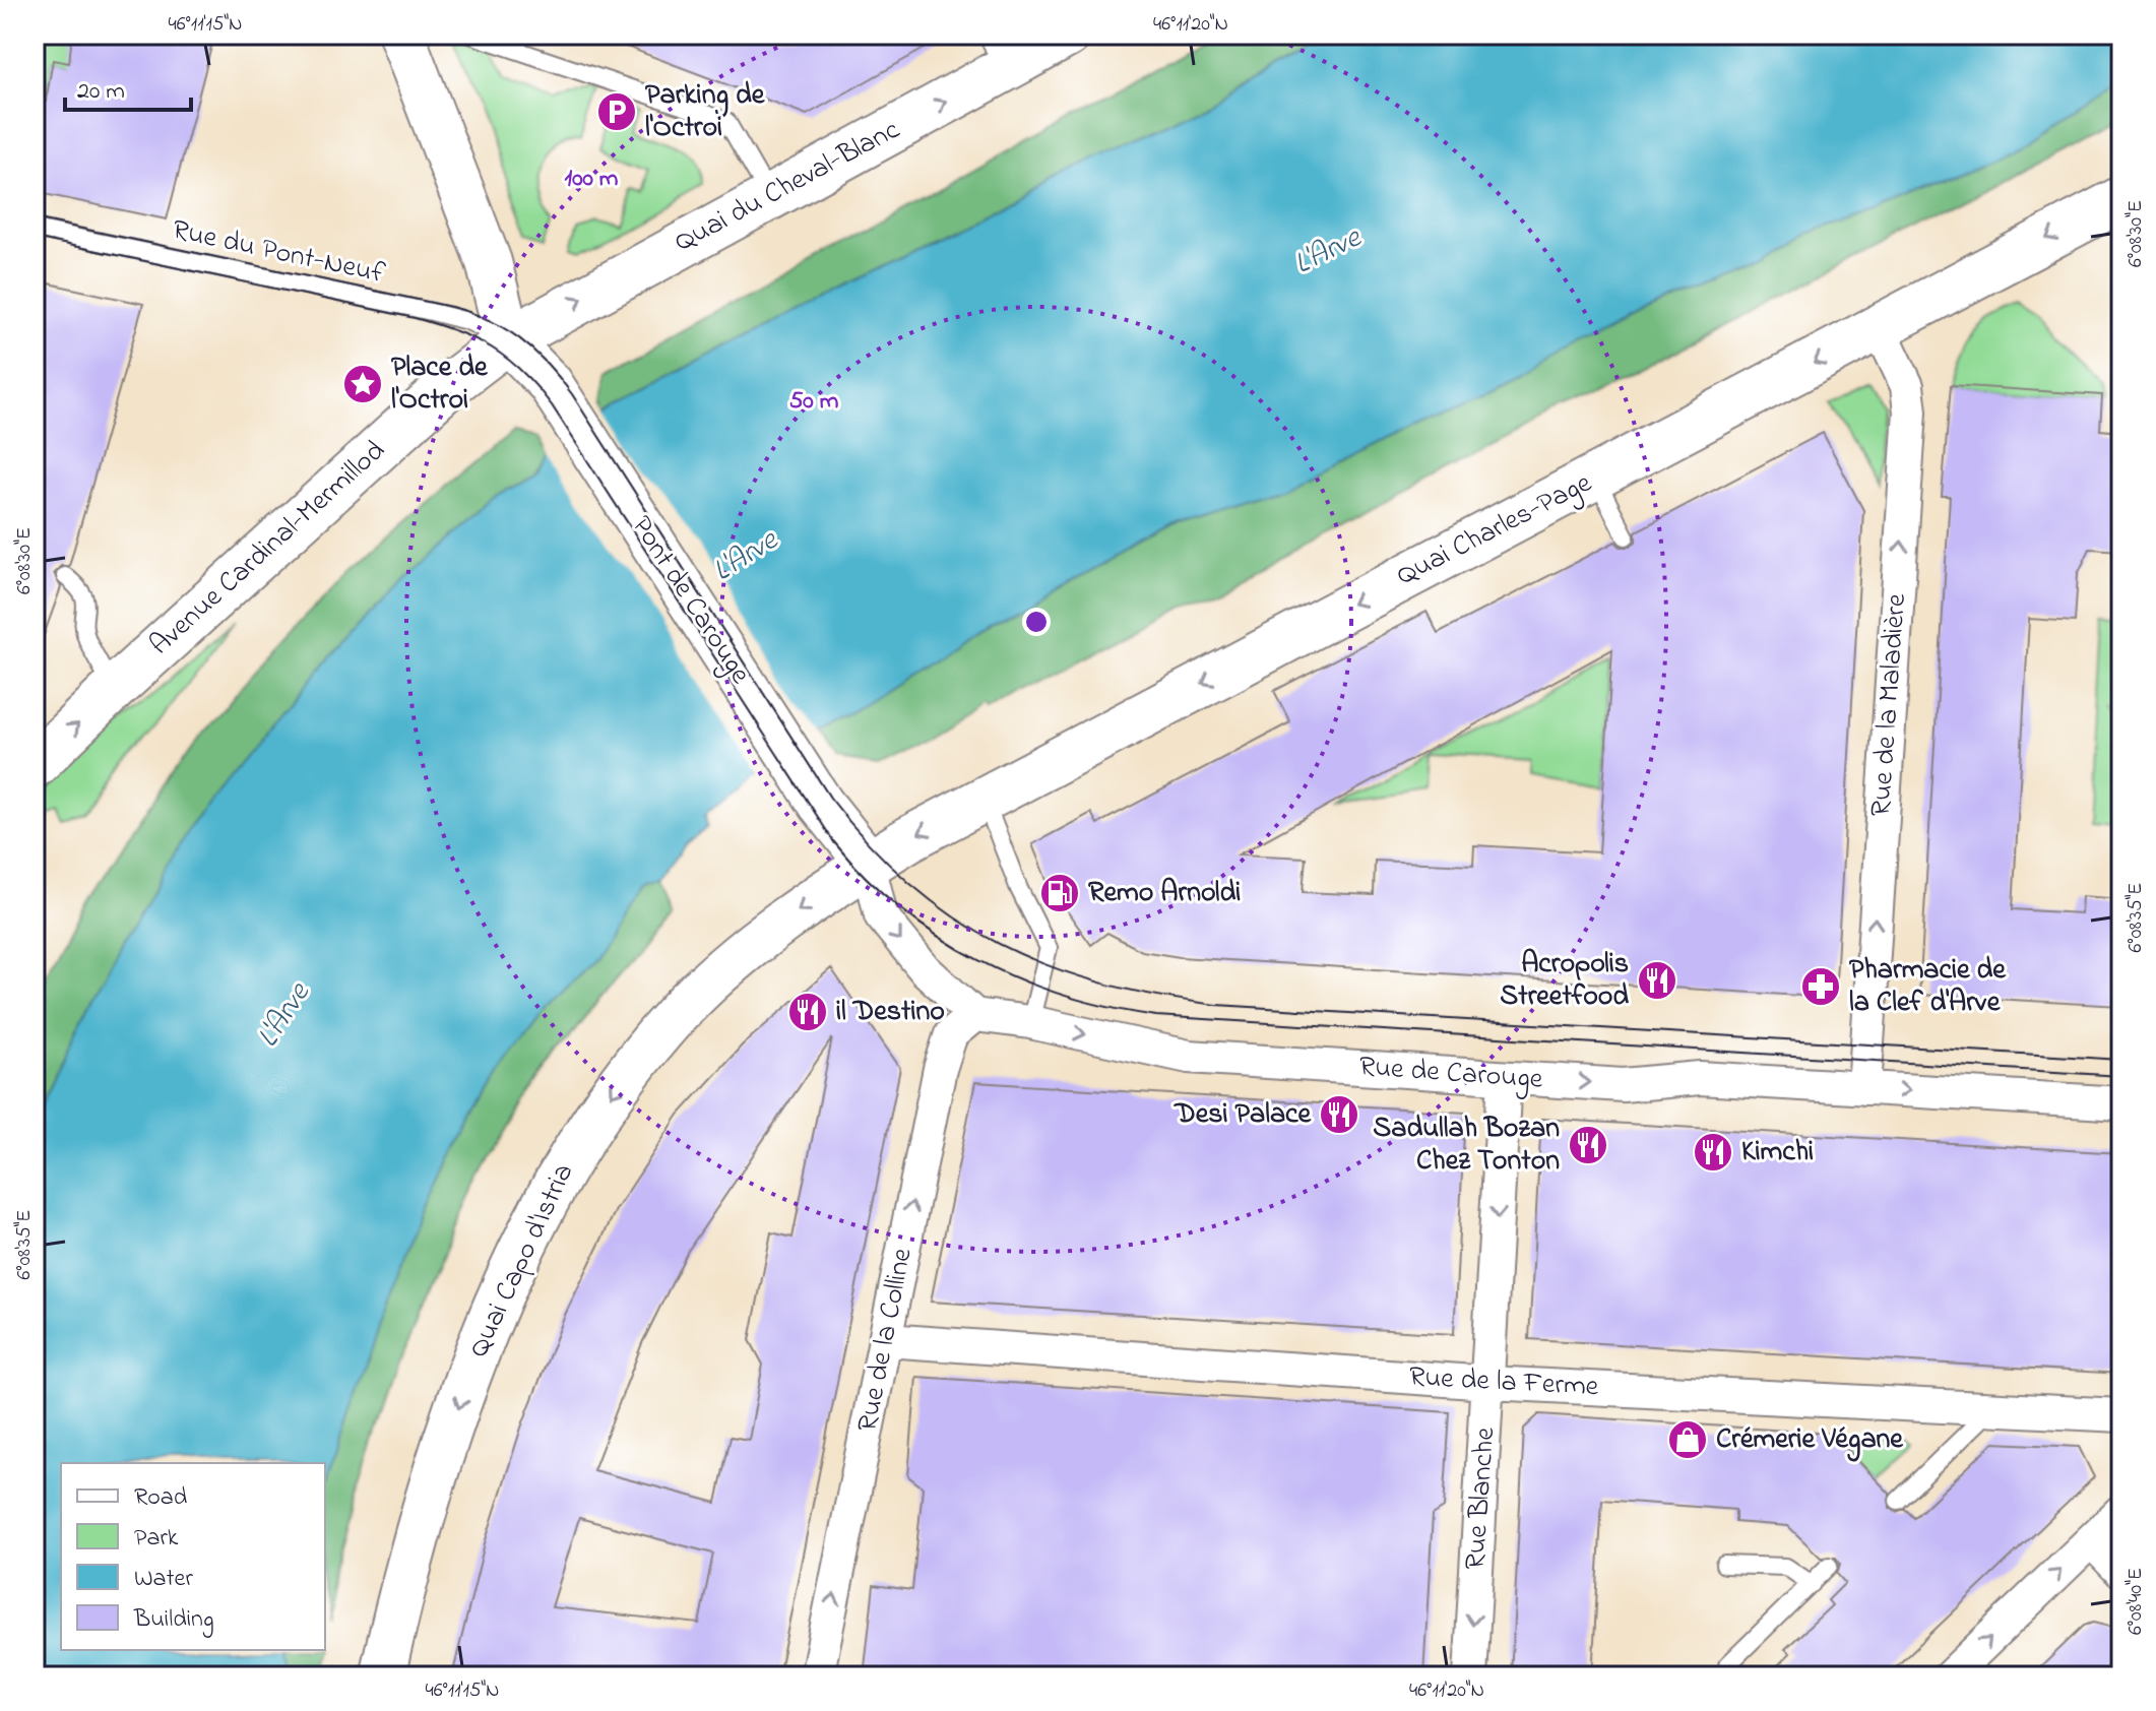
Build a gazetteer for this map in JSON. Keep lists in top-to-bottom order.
{
  "streets": {
    "street": [
      "Quai du Cheval-Blanc",
      "Quai Charles-Page",
      "Avenue Cardinal-Mermillod",
      "Pont de Carouge",
      "Rue de la Maladière",
      "Rue de Carouge",
      "Quai Capo d'Istria",
      "Rue de la Colline",
      "Rue de la Ferme",
      "Rue Blanche"
    ],
    "lane": ["Rue du Pont-Neuf"]
  },
  "crossings": [
    ["Quai du Cheval-Blanc", "Rue du Pont-Neuf"],
    ["Quai du Cheval-Blanc", "Avenue Cardinal-Mermillod"],
    ["Quai du Cheval-Blanc", "Pont de Carouge"],
    ["Rue du Pont-Neuf", "Avenue Cardinal-Mermillod"],
    ["Rue du Pont-Neuf", "Pont de Carouge"],
    ["Quai Charles-Page", "Pont de Carouge"],
    ["Quai Charles-Page", "Rue de la Maladière"],
    ["Quai Charles-Page", "Quai Capo d'Istria"],
    ["Avenue Cardinal-Mermillod", "Pont de Carouge"],
    ["Pont de Carouge", "Quai Capo d'Istria"],
    ["Rue de la Maladière", "Rue de Carouge"],
    ["Rue de Carouge", "Rue de la Colline"],
    ["Rue de Carouge", "Rue Blanche"],
    ["Rue de la Colline", "Rue de la Ferme"],
    ["Rue de la Ferme", "Rue Blanche"]
  ],
  "one_way": [
    "Quai du Cheval-Blanc",
    "Quai Charles-Page",
    "Rue de la Maladière",
    "Rue de Carouge",
    "Quai Capo d'Istria",
    "Rue de la Colline",
    "Rue Blanche"
  ],
  "water": ["L'Arve"],
  "places": {
    "parking": ["Parking de l'Octroi"],
    "place": ["Place de l'Octroi"],
    "fuel station": ["Remo Arnoldi"],
    "restaurant": [
      "Acropolis Streetfood",
      "il Destino",
      "Desi Palace",
      "Sadullah Bozan Chez Tonton",
      "Kimchi"
    ],
    "pharmacy": ["Pharmacie de la Clef d'Arve"],
    "shop": ["Crémerie Végane"]
  },
  "legend": [
    "Road",
    "Park",
    "Water",
    "Building"
  ],
  "scale_bar": "20 m",
  "coordinates": [
    "46°11'15\"N",
    "46°11'20\"N",
    "6°08'30\"E",
    "6°08'35\"E",
    "6°08'40\"E"
  ],
  "rings": ["100 m", "50 m"]
}
